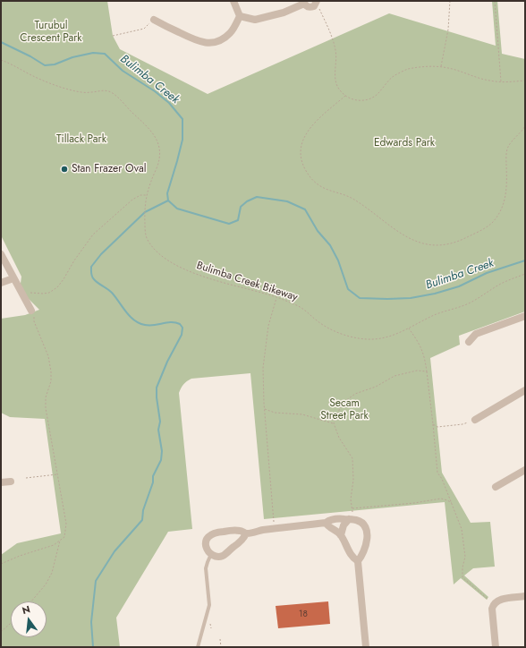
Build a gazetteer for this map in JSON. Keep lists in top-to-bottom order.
{
  "streets": {
    "path": ["Bulimba Creek Bikeway"]
  },
  "water": ["Bulimba Creek"],
  "parks": [
    "Turubul Crescent Park",
    "Tillack Park",
    "Edwards Park",
    "Secam Street Park"
  ],
  "places": ["Stan Frazer Oval"],
  "house_numbers": ["18"],
  "north": "top"
}
